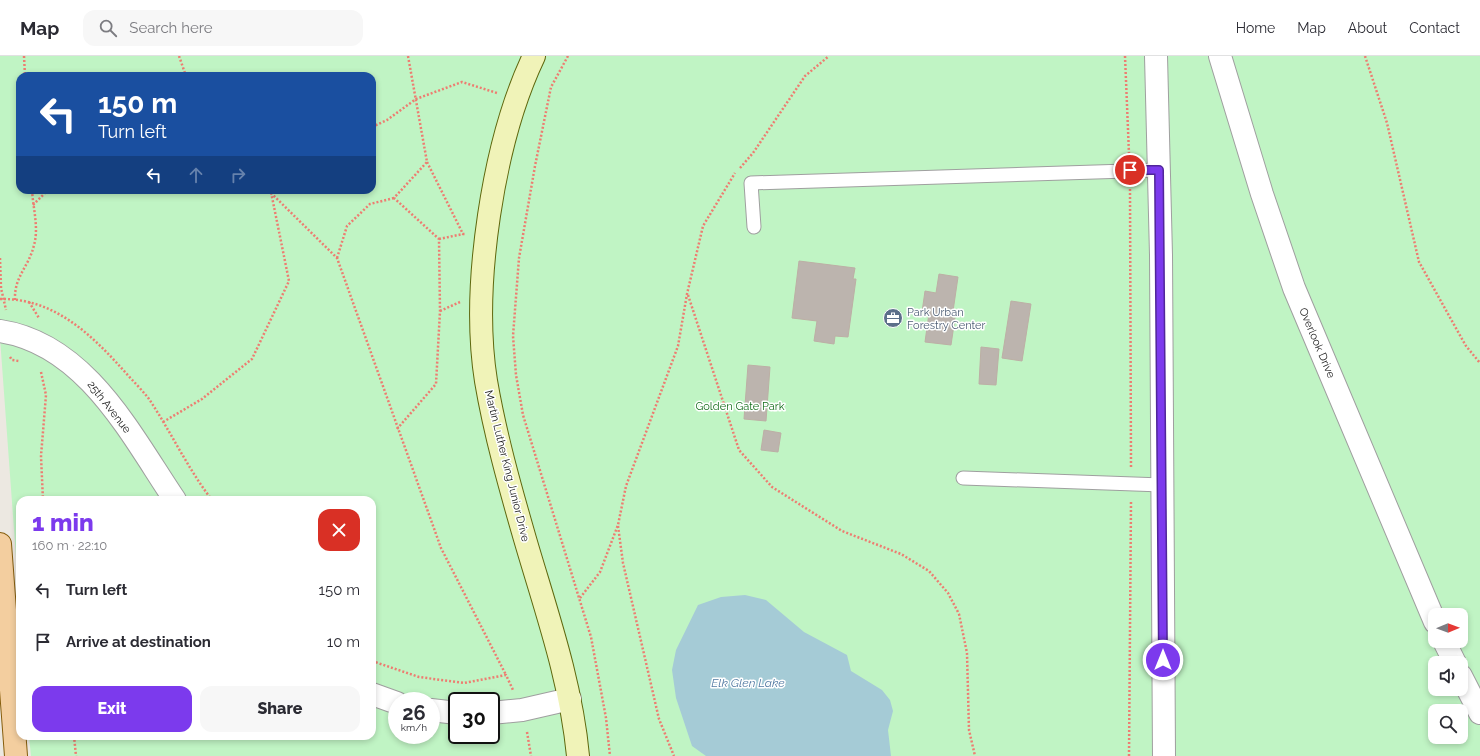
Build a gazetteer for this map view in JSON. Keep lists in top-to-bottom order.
{
  "streets": {
    "street": ["Overlook Drive", "25th Avenue", "Martin Luther King Junior Drive"]
  },
  "water": ["Elk Glen Lake"],
  "parks": ["Golden Gate Park"],
  "places": {
    "office": ["Park Urban Forestry Center"]
  },
  "north": "right",
  "page": {
    "header": "Map",
    "search": "Search here",
    "nav": [
      "Home",
      "Map",
      "About",
      "Contact"
    ],
    "turn": ["150 m", "Turn left"],
    "heading": ["1 min", "160 m · 22:10"],
    "list": [
      {
        "name": "Turn left",
        "value": "150 m"
      },
      {
        "name": "Arrive at destination",
        "value": "10 m"
      }
    ],
    "buttons": ["Exit", "Share"],
    "speed": "26 km/h",
    "limit": "30"
  }
}
